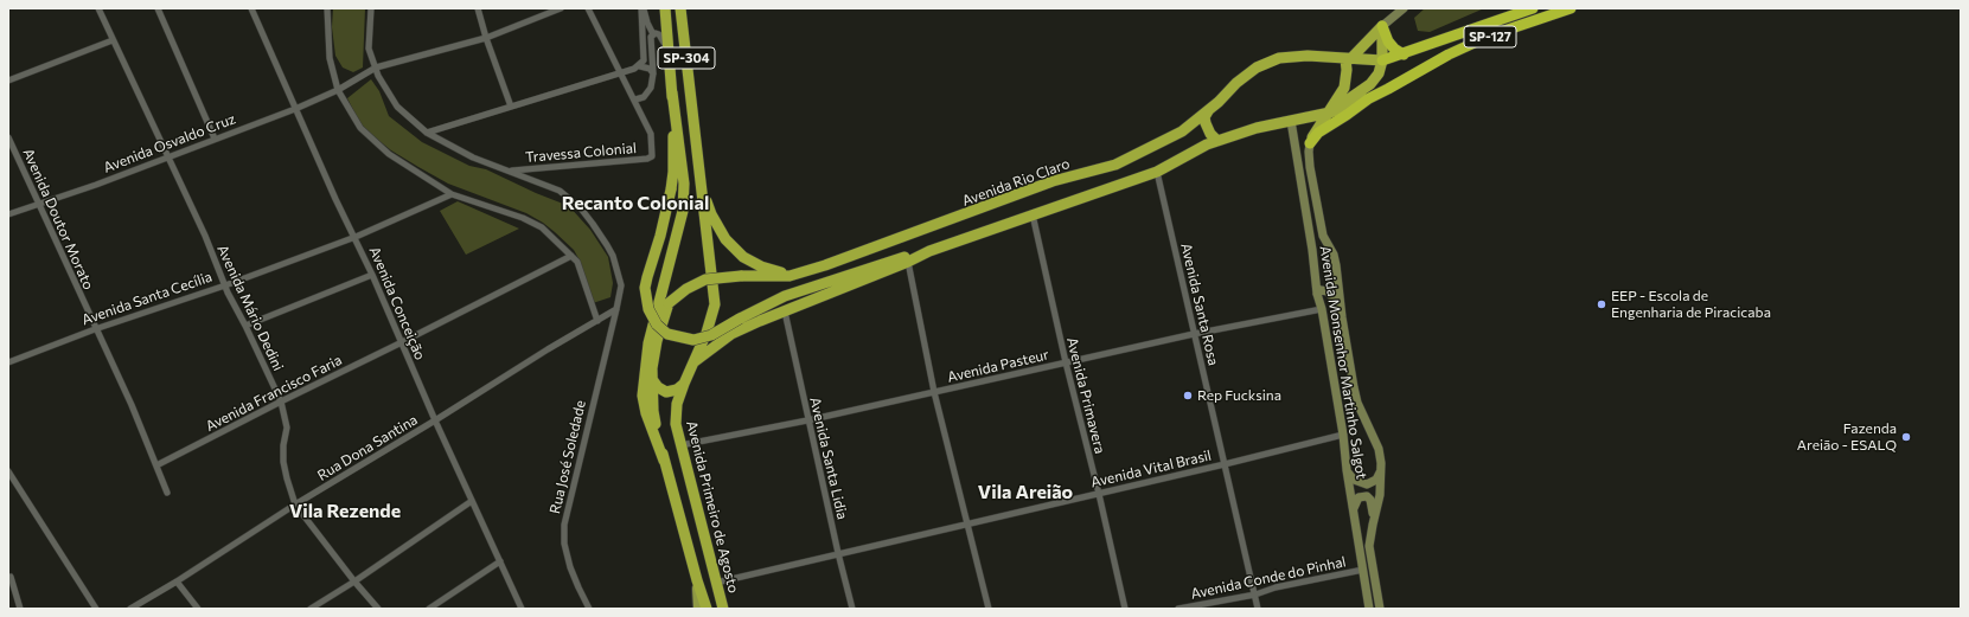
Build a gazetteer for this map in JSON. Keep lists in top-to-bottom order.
{
  "streets": {
    "highway": [
      "SP-127",
      "SP-304",
      "Avenida Rio Claro",
      "Avenida Primeiro de Agosto"
    ],
    "main road": ["Avenida Monsenhor Martinho Salgot"],
    "street": [
      "Avenida Osvaldo Cruz",
      "Travessa Colonial",
      "Avenida Doutor Morato",
      "Avenida Santa Cecília",
      "Avenida Conceição",
      "Avenida Santa Rosa",
      "Avenida Mário Dedini",
      "Avenida Pasteur",
      "Avenida Francisco Faria",
      "Avenida Primavera",
      "Rua Dona Santina",
      "Rua José Soledade",
      "Avenida Santa Lidia",
      "Avenida Vital Brasil",
      "Avenida Conde do Pinhal"
    ]
  },
  "crossings": [
    ["SP-127", "Avenida Rio Claro"],
    ["SP-127", "Avenida Monsenhor Martinho Salgot"],
    ["Avenida Osvaldo Cruz", "Avenida Doutor Morato"],
    ["Avenida Osvaldo Cruz", "Avenida Conceição"],
    ["Avenida Osvaldo Cruz", "Avenida Mário Dedini"],
    ["Avenida Osvaldo Cruz", "Rua José Soledade"],
    ["Travessa Colonial", "Rua José Soledade"],
    ["Avenida Doutor Morato", "Avenida Santa Cecília"],
    ["Avenida Doutor Morato", "Avenida Francisco Faria"],
    ["Avenida Santa Cecília", "Avenida Conceição"],
    ["Avenida Santa Cecília", "Avenida Mário Dedini"],
    ["Avenida Conceição", "Avenida Francisco Faria"],
    ["Avenida Conceição", "Rua Dona Santina"],
    ["Avenida Santa Rosa", "Avenida Pasteur"],
    ["Avenida Santa Rosa", "Avenida Vital Brasil"],
    ["Avenida Santa Rosa", "Avenida Conde do Pinhal"],
    ["Avenida Mário Dedini", "Avenida Francisco Faria"],
    ["Avenida Mário Dedini", "Rua Dona Santina"],
    ["Avenida Monsenhor Martinho Salgot", "Avenida Pasteur"],
    ["Avenida Monsenhor Martinho Salgot", "Avenida Vital Brasil"],
    ["Avenida Monsenhor Martinho Salgot", "Avenida Conde do Pinhal"],
    ["Avenida Pasteur", "Avenida Primavera"],
    ["Avenida Pasteur", "Avenida Santa Lidia"],
    ["Avenida Pasteur", "Avenida Primeiro de Agosto"],
    ["Avenida Primavera", "Avenida Vital Brasil"],
    ["Rua Dona Santina", "Rua José Soledade"],
    ["Avenida Santa Lidia", "Avenida Vital Brasil"],
    ["Avenida Vital Brasil", "Avenida Primeiro de Agosto"]
  ],
  "districts": ["Recanto Colonial", "Vila Areião", "Vila Rezende"],
  "places": ["EEP - Escola de Engenharia de Piracicaba", "Rep Fucksina", "Fazenda Areião - ESALQ"]
}
